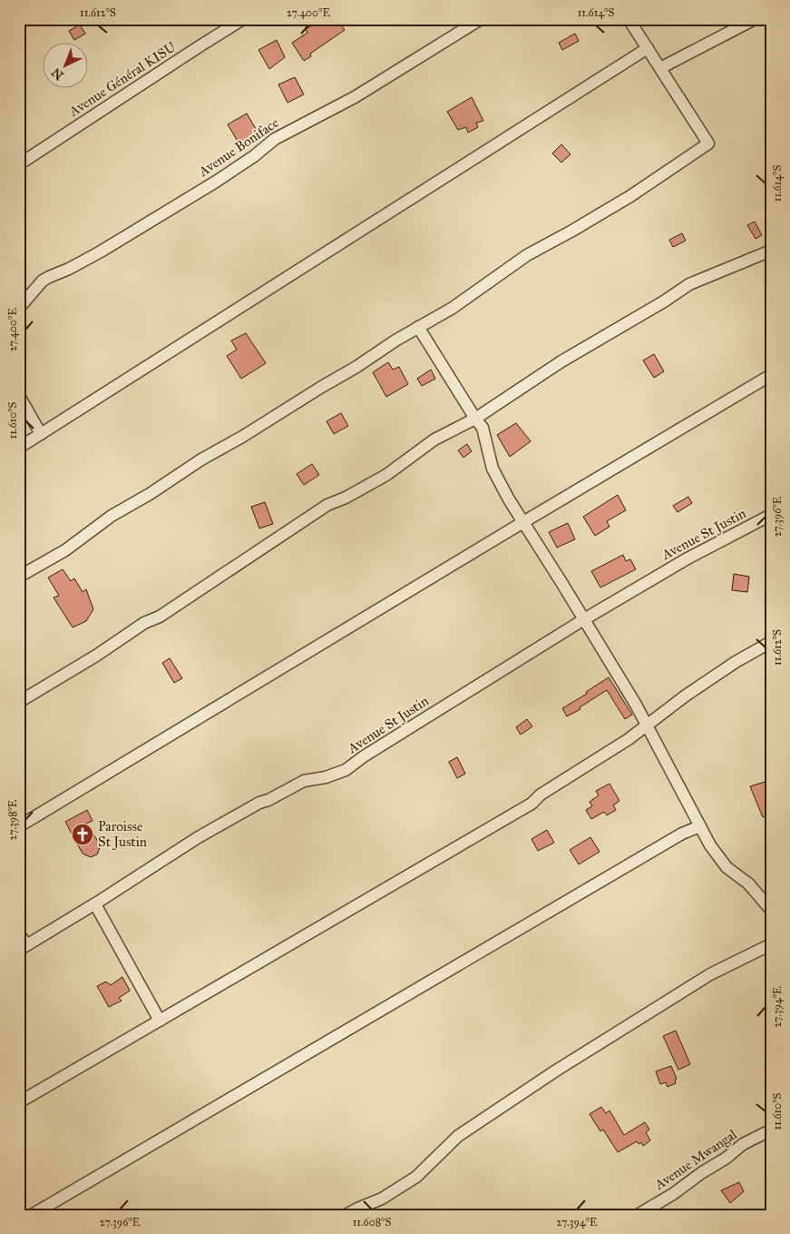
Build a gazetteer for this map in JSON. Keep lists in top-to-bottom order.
{
  "streets": {
    "street": [
      "Avenue Général KISU",
      "Avenue Boniface",
      "Avenue St Justin",
      "Avenue Mwangal"
    ]
  },
  "places": {
    "church": ["Paroisse St Justin"]
  },
  "north": "bottom left",
  "coordinates": [
    "11.612°S",
    "27.400°E",
    "11.614°S",
    "11.610°S",
    "27.396°E",
    "27.398°E",
    "27.394°E",
    "11.608°S"
  ]
}
